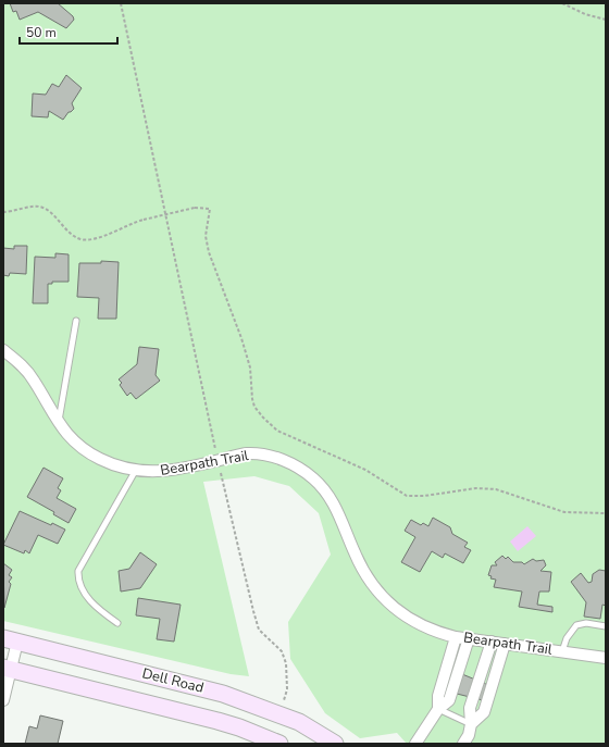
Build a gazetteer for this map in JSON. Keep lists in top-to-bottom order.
{
  "streets": {
    "main road": ["Dell Road"],
    "street": ["Bearpath Trail"]
  },
  "scale_bar": "50 m"
}
